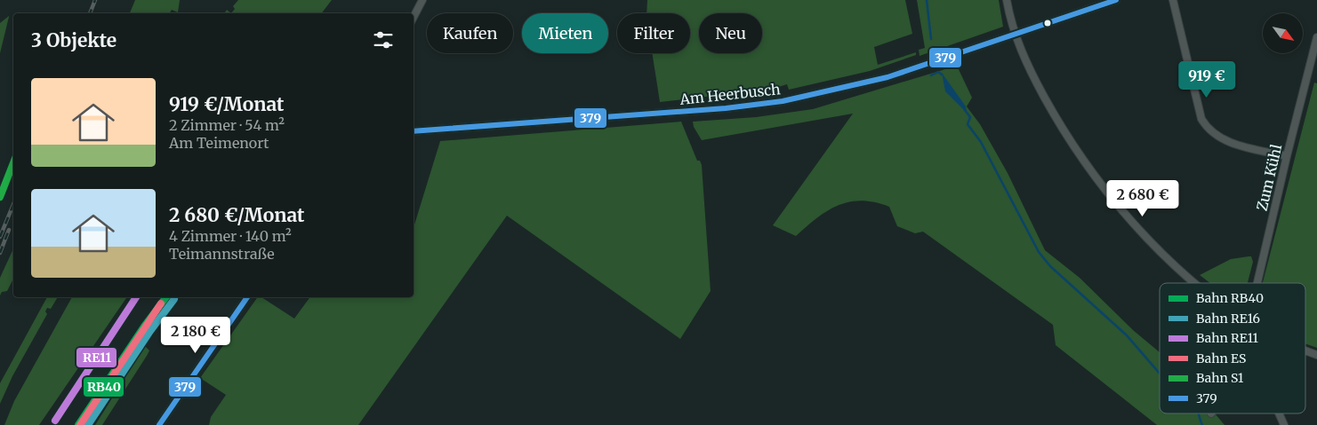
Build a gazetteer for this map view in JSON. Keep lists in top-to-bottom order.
{
  "streets": {
    "street": ["Am Heerbusch", "Zum Kühl"]
  },
  "lines": [
    "transit line 379",
    "rail line S1",
    "rail line RB40",
    "rail line RE11",
    "rail line RE16",
    "rail line ES"
  ],
  "legend": [
    "Bahn RB40",
    "Bahn RE16",
    "Bahn RE11",
    "Bahn ES",
    "Bahn S1",
    "379"
  ],
  "north": "bottom right",
  "page": {
    "chip": [
      "Kaufen",
      "Mieten",
      "Filter",
      "Neu"
    ],
    "heading": "3 Objekte",
    "price": ["919 €", "2 680 €", "2 180 €"],
    "list": [
      {
        "name": "919 €/Monat",
        "note": "2 Zimmer · 54 m² · Am Teimenort"
      },
      {
        "name": "2 680 €/Monat",
        "note": "4 Zimmer · 140 m² · Teimannstraße"
      }
    ]
  }
}
